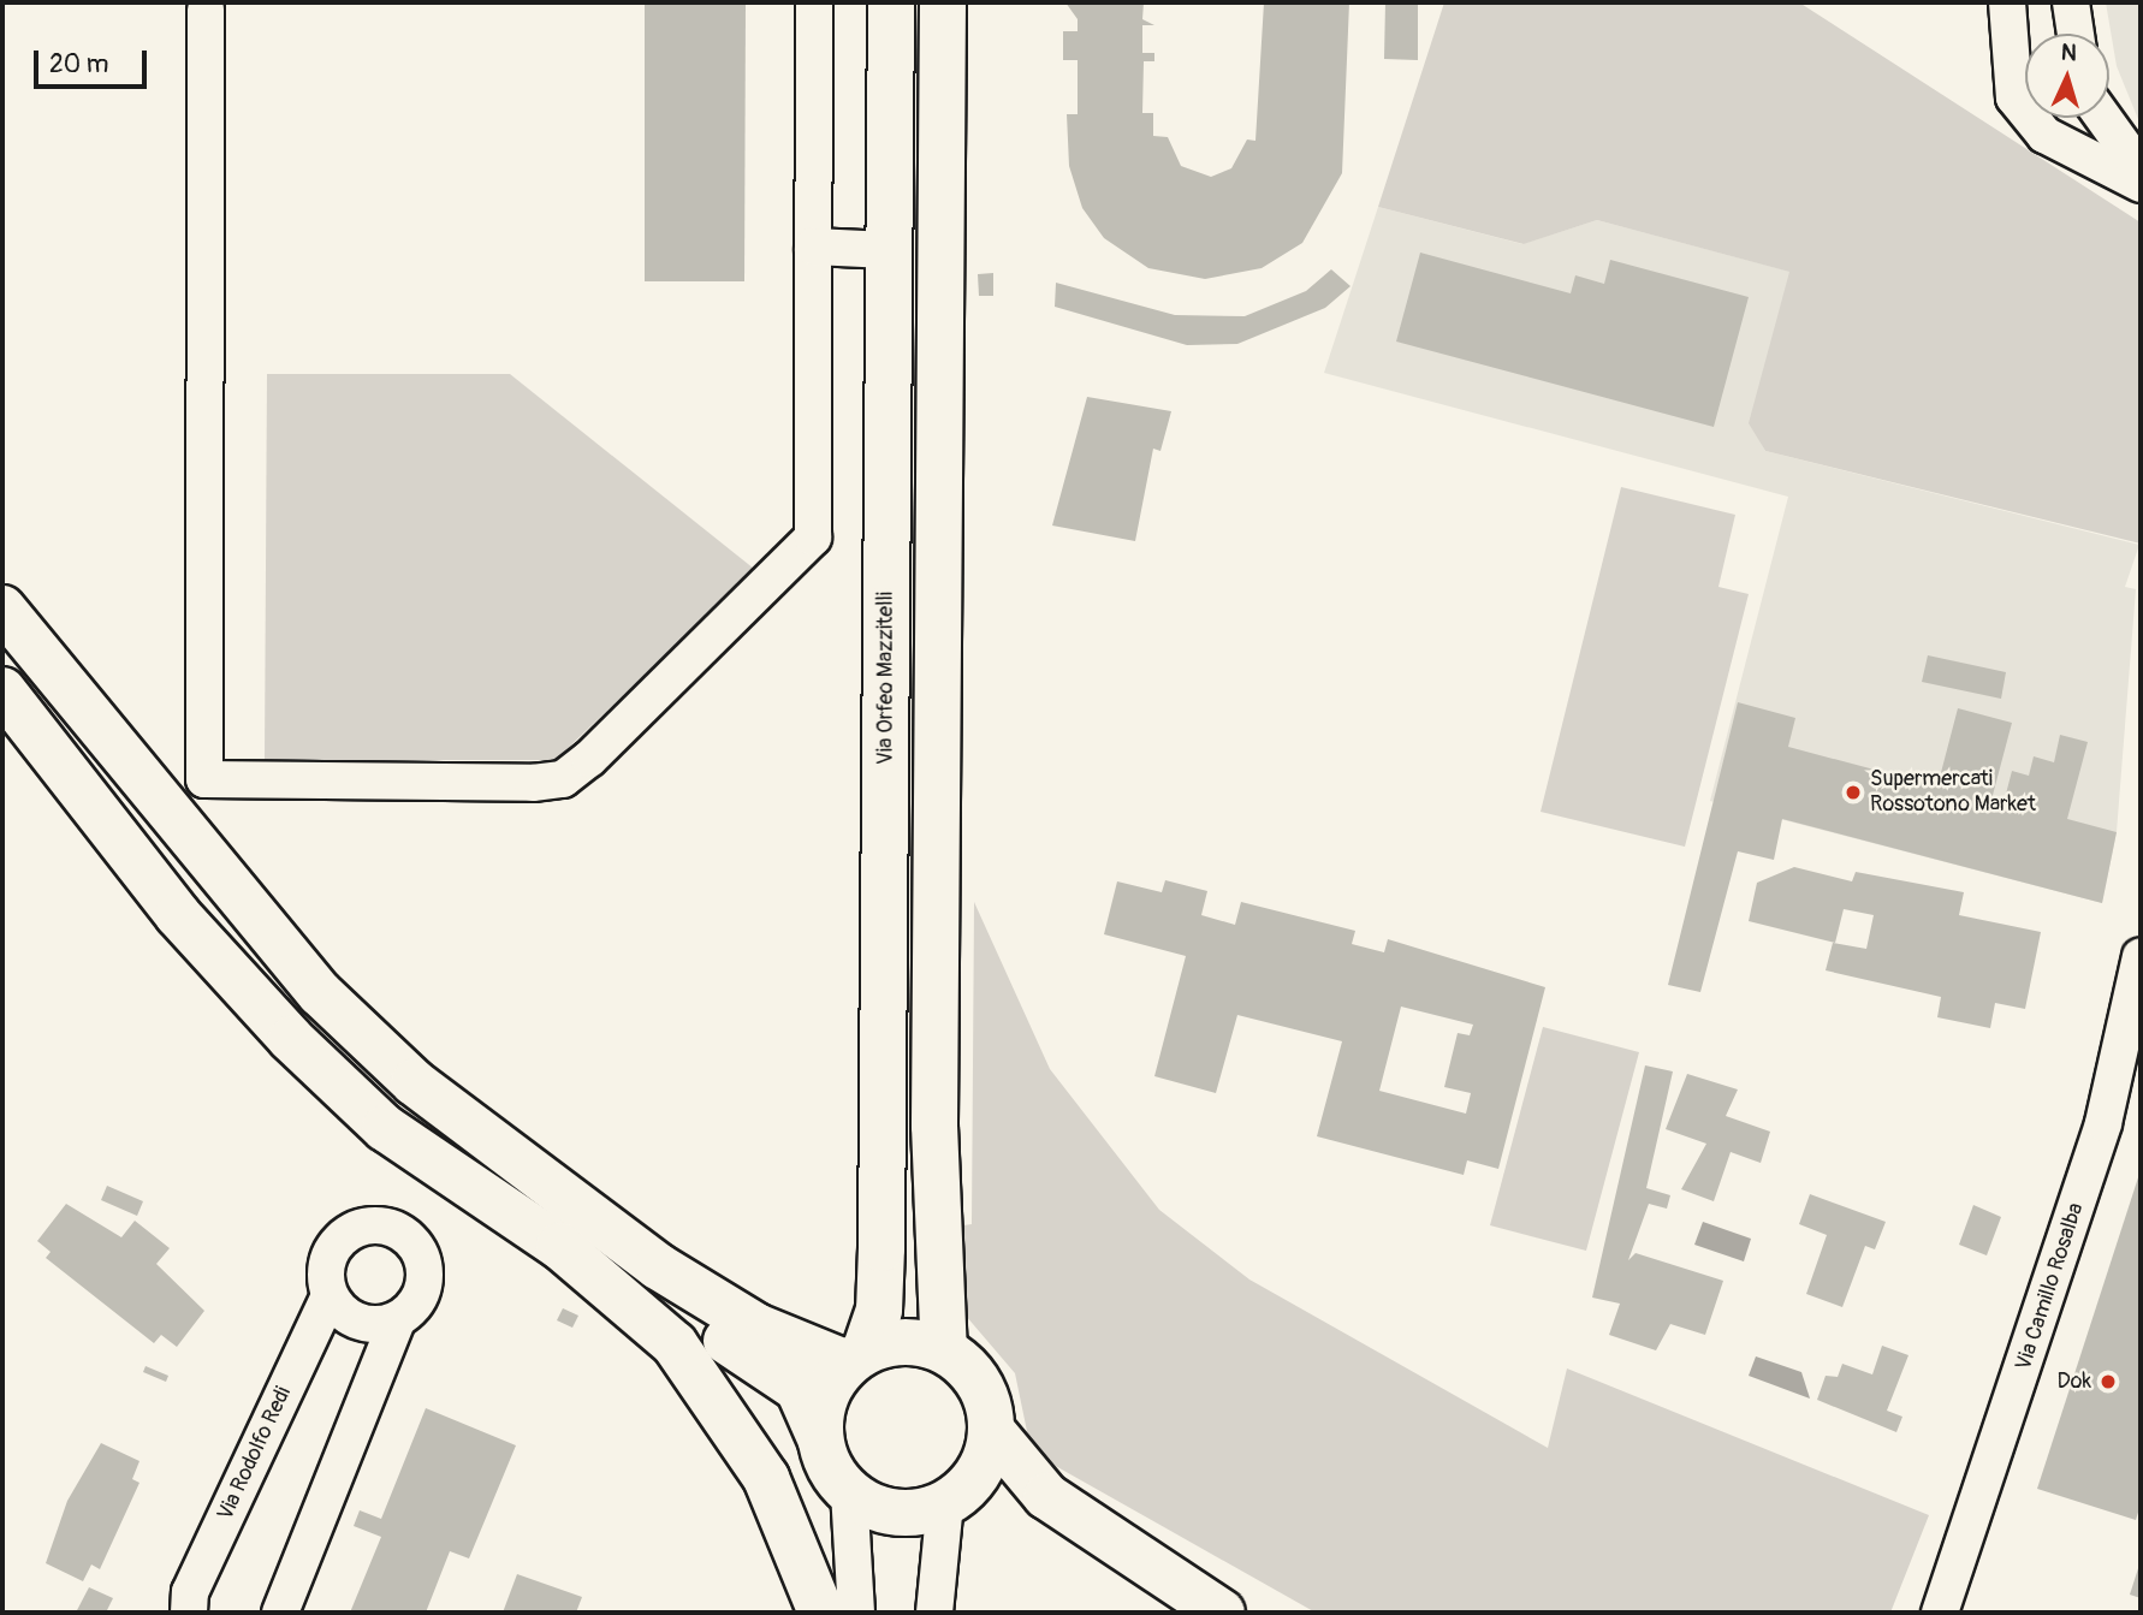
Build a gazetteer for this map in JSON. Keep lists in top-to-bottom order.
{
  "streets": {
    "main road": ["Via Orfeo Mazzitelli"],
    "street": ["Via Camillo Rosalba", "Via Rodolfo Redi"]
  },
  "places": ["Supermercati Rossotono Market", "Dok"],
  "scale_bar": "20 m",
  "north": "top"
}
